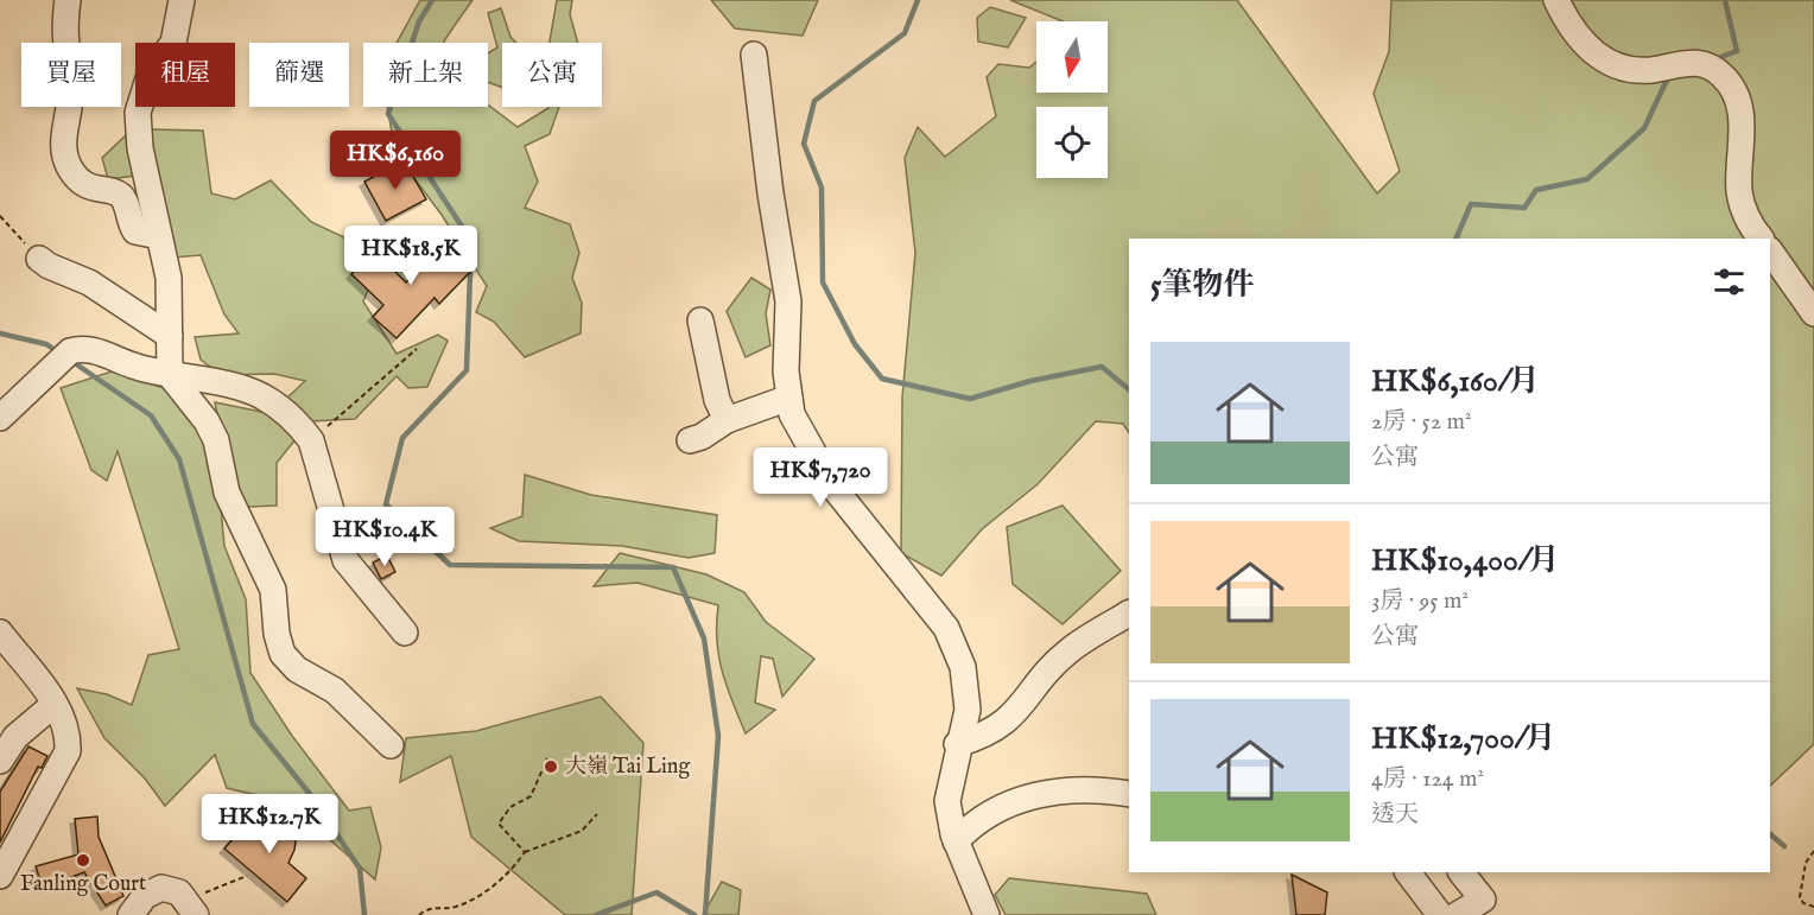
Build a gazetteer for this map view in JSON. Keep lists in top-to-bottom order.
{
  "places": ["大嶺 Tai Ling", "Fanling Court"],
  "north": "bottom",
  "page": {
    "chip": [
      "買屋",
      "租屋",
      "篩選",
      "新上架",
      "公寓"
    ],
    "price": [
      "HK$6,160",
      "HK$18.5K",
      "HK$7,720",
      "HK$10.4K",
      "HK$12.7K"
    ],
    "heading": "5筆物件",
    "list": [
      {
        "name": "HK$6,160/月",
        "note": "2房 · 52 m² · 公寓"
      },
      {
        "name": "HK$10,400/月",
        "note": "3房 · 95 m² · 公寓"
      },
      {
        "name": "HK$12,700/月",
        "note": "4房 · 124 m² · 透天"
      }
    ]
  }
}
